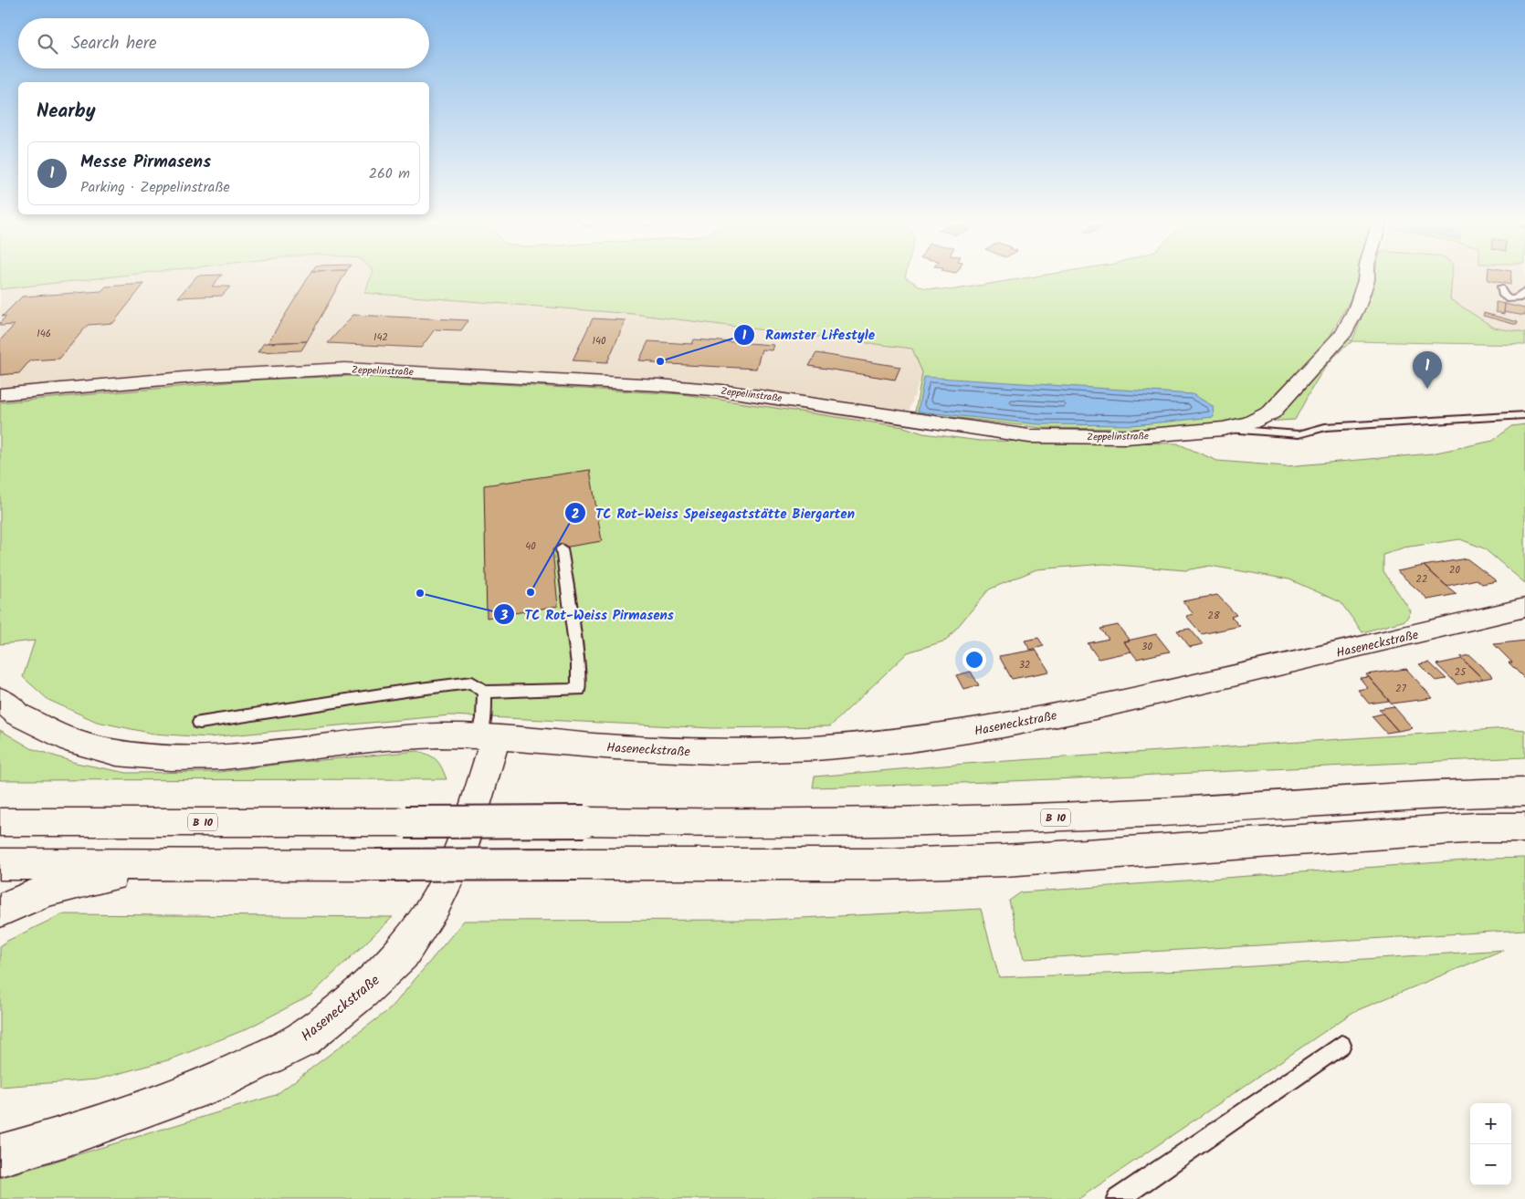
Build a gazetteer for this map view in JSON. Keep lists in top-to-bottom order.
{
  "streets": {
    "main road": ["Zeppelinstraße", "Haseneckstraße", "B 10"]
  },
  "places": ["Ramster Lifestyle", "TC Rot-Weiss Speisegaststätte Biergarten", "TC Rot-Weiss Pirmasens"],
  "house_numbers": [
    "146",
    "142",
    "140",
    "40",
    "20",
    "22",
    "28",
    "30",
    "32",
    "25",
    "27"
  ],
  "page": {
    "search": "Search here",
    "heading": "Nearby",
    "list": [
      {
        "mark": "1",
        "name": "Messe Pirmasens",
        "note": "Parking · Zeppelinstraße",
        "value": "260 m"
      }
    ],
    "pins": "1",
    "map_buttons": ["+", "−"]
  }
}
